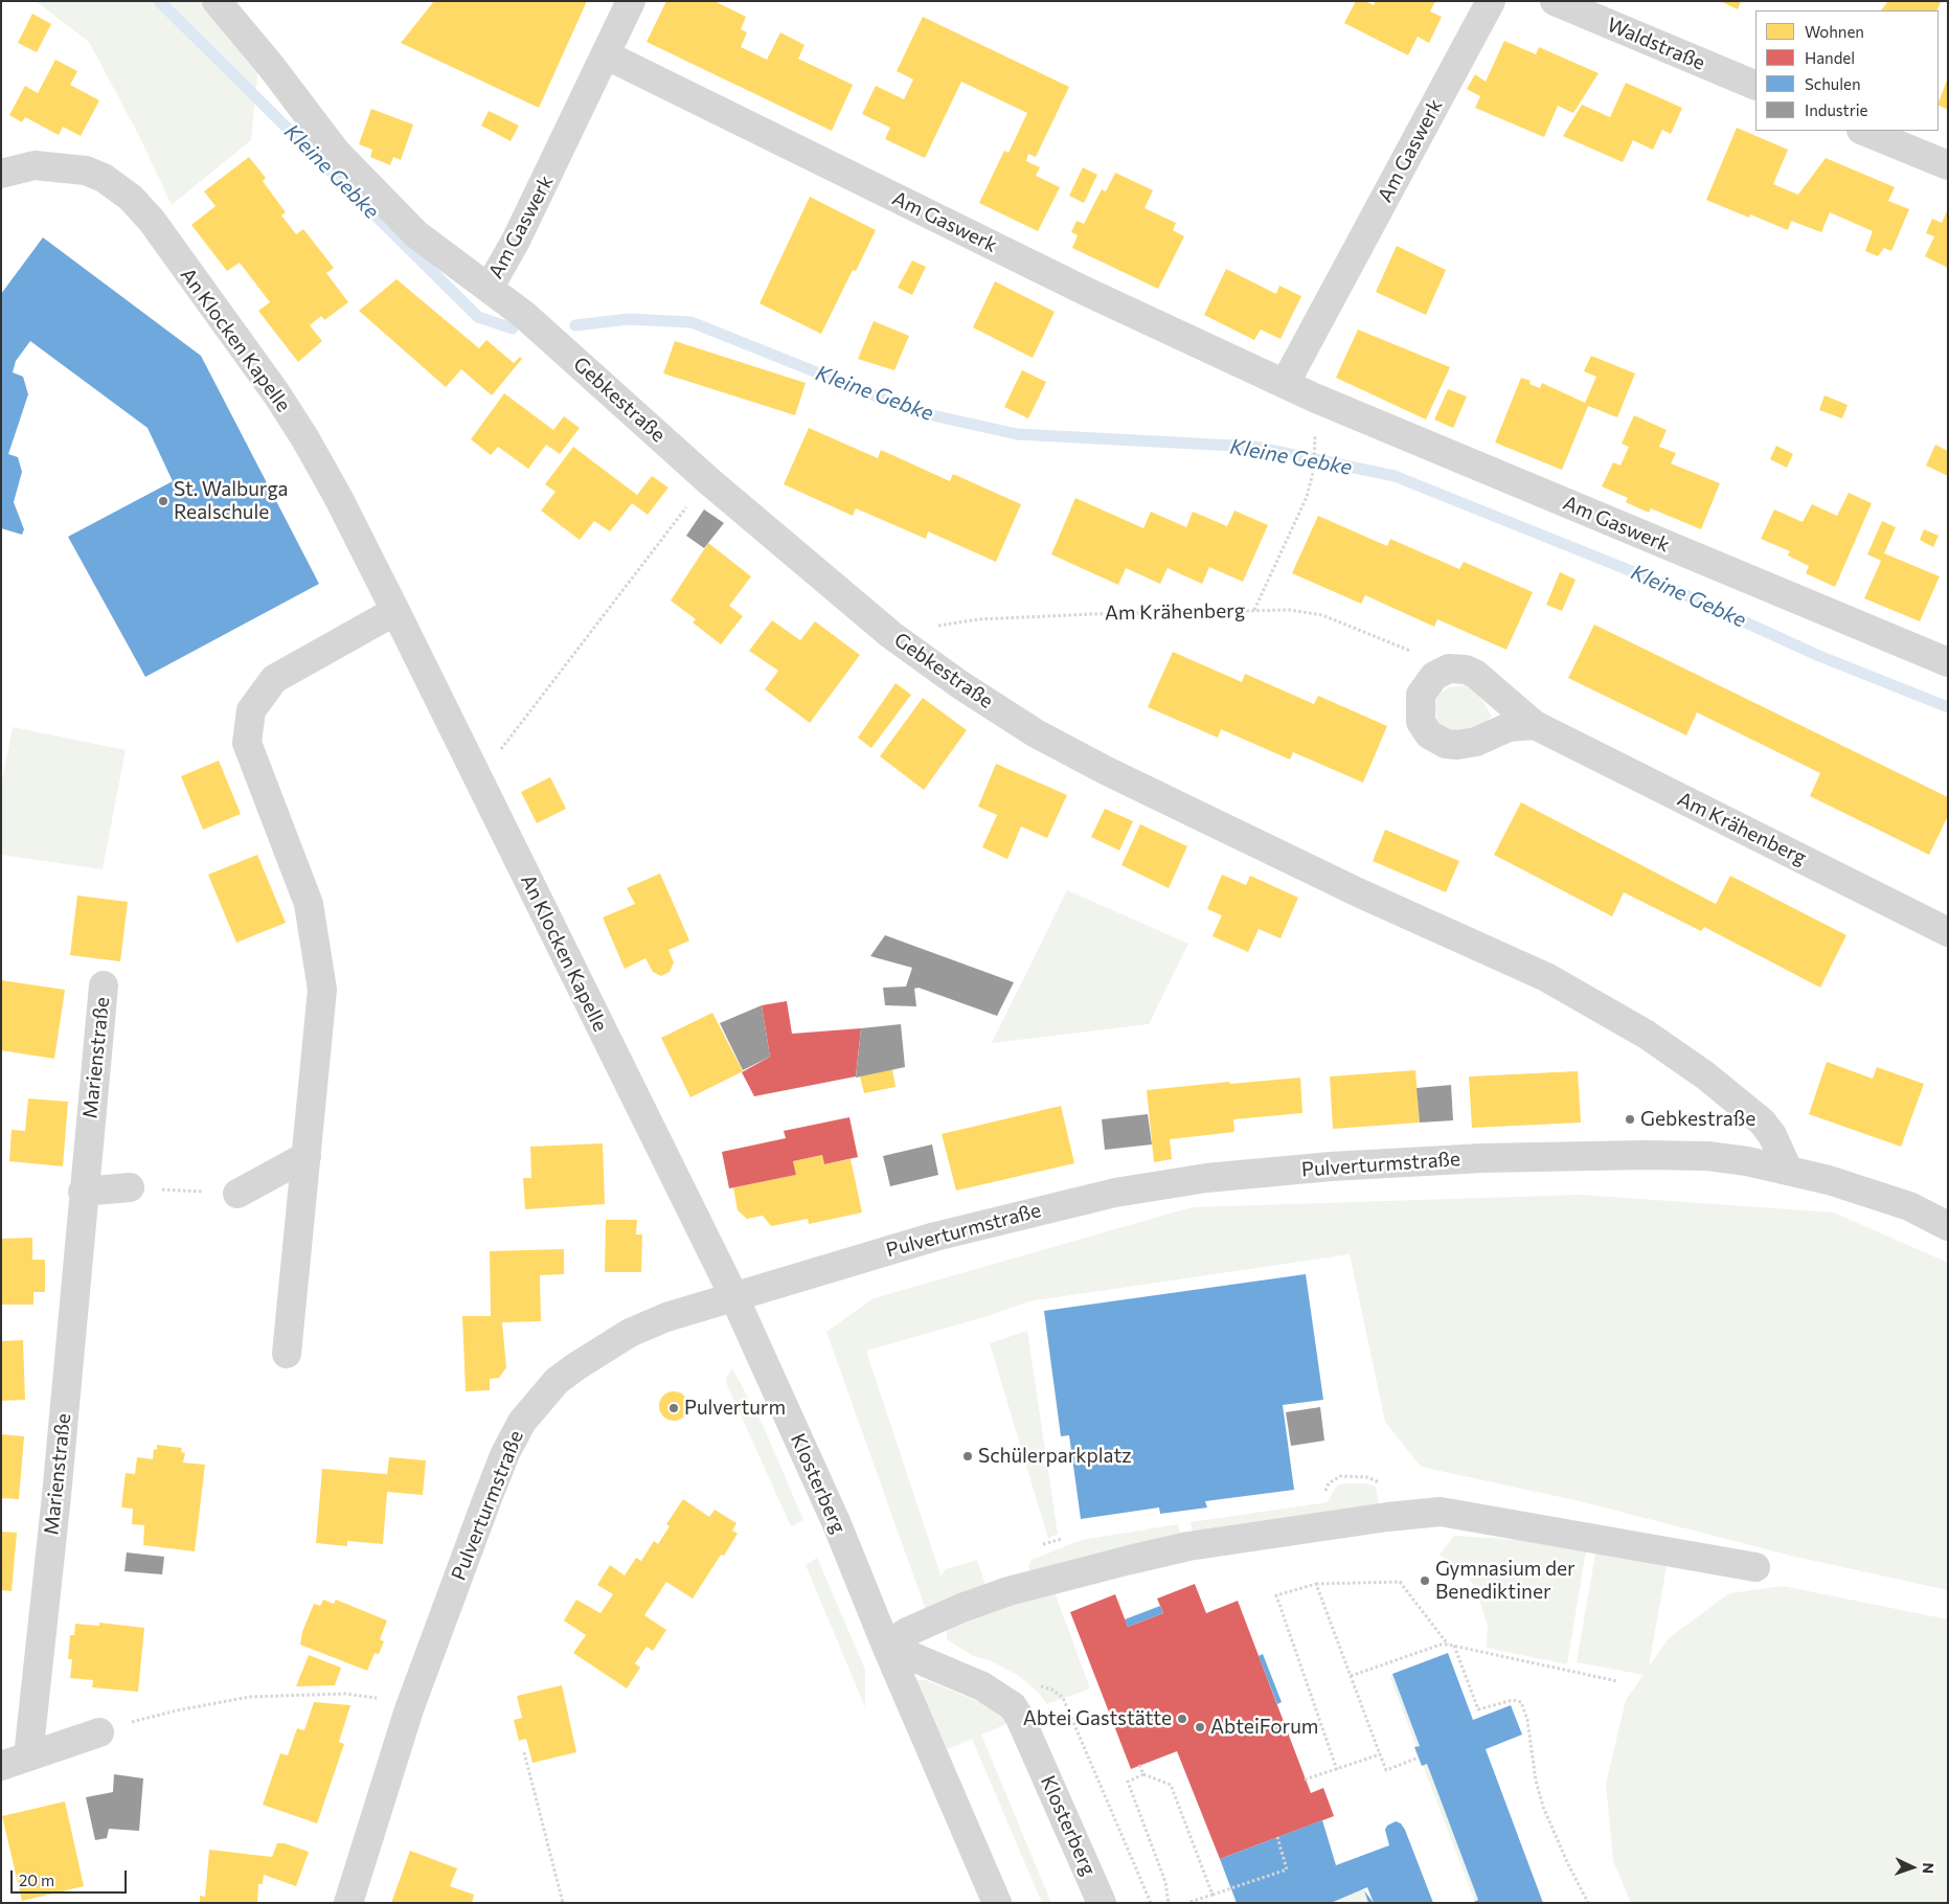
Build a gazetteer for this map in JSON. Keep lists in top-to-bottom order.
{
  "streets": {
    "street": [
      "Waldstraße",
      "Am Gaswerk",
      "An Klocken Kapelle",
      "Gebkestraße",
      "Am Krähenberg",
      "Marienstraße",
      "Pulverturmstraße",
      "Klosterberg"
    ]
  },
  "crossings": [
    ["Am Gaswerk", "Gebkestraße"],
    ["An Klocken Kapelle", "Pulverturmstraße"],
    ["An Klocken Kapelle", "Klosterberg"],
    ["Gebkestraße", "Am Krähenberg"],
    ["Gebkestraße", "Pulverturmstraße"],
    ["Pulverturmstraße", "Klosterberg"]
  ],
  "water": ["Kleine Gebke"],
  "places": [
    "St. Walburga Realschule",
    "Gebkestraße",
    "Pulverturm",
    "Schülerparkplatz",
    "Gymnasium der Benediktiner",
    "Abtei Gaststätte",
    "AbteiForum"
  ],
  "legend": [
    "Wohnen",
    "Handel",
    "Schulen",
    "Industrie"
  ],
  "scale_bar": "20 m",
  "north": "right"
}
